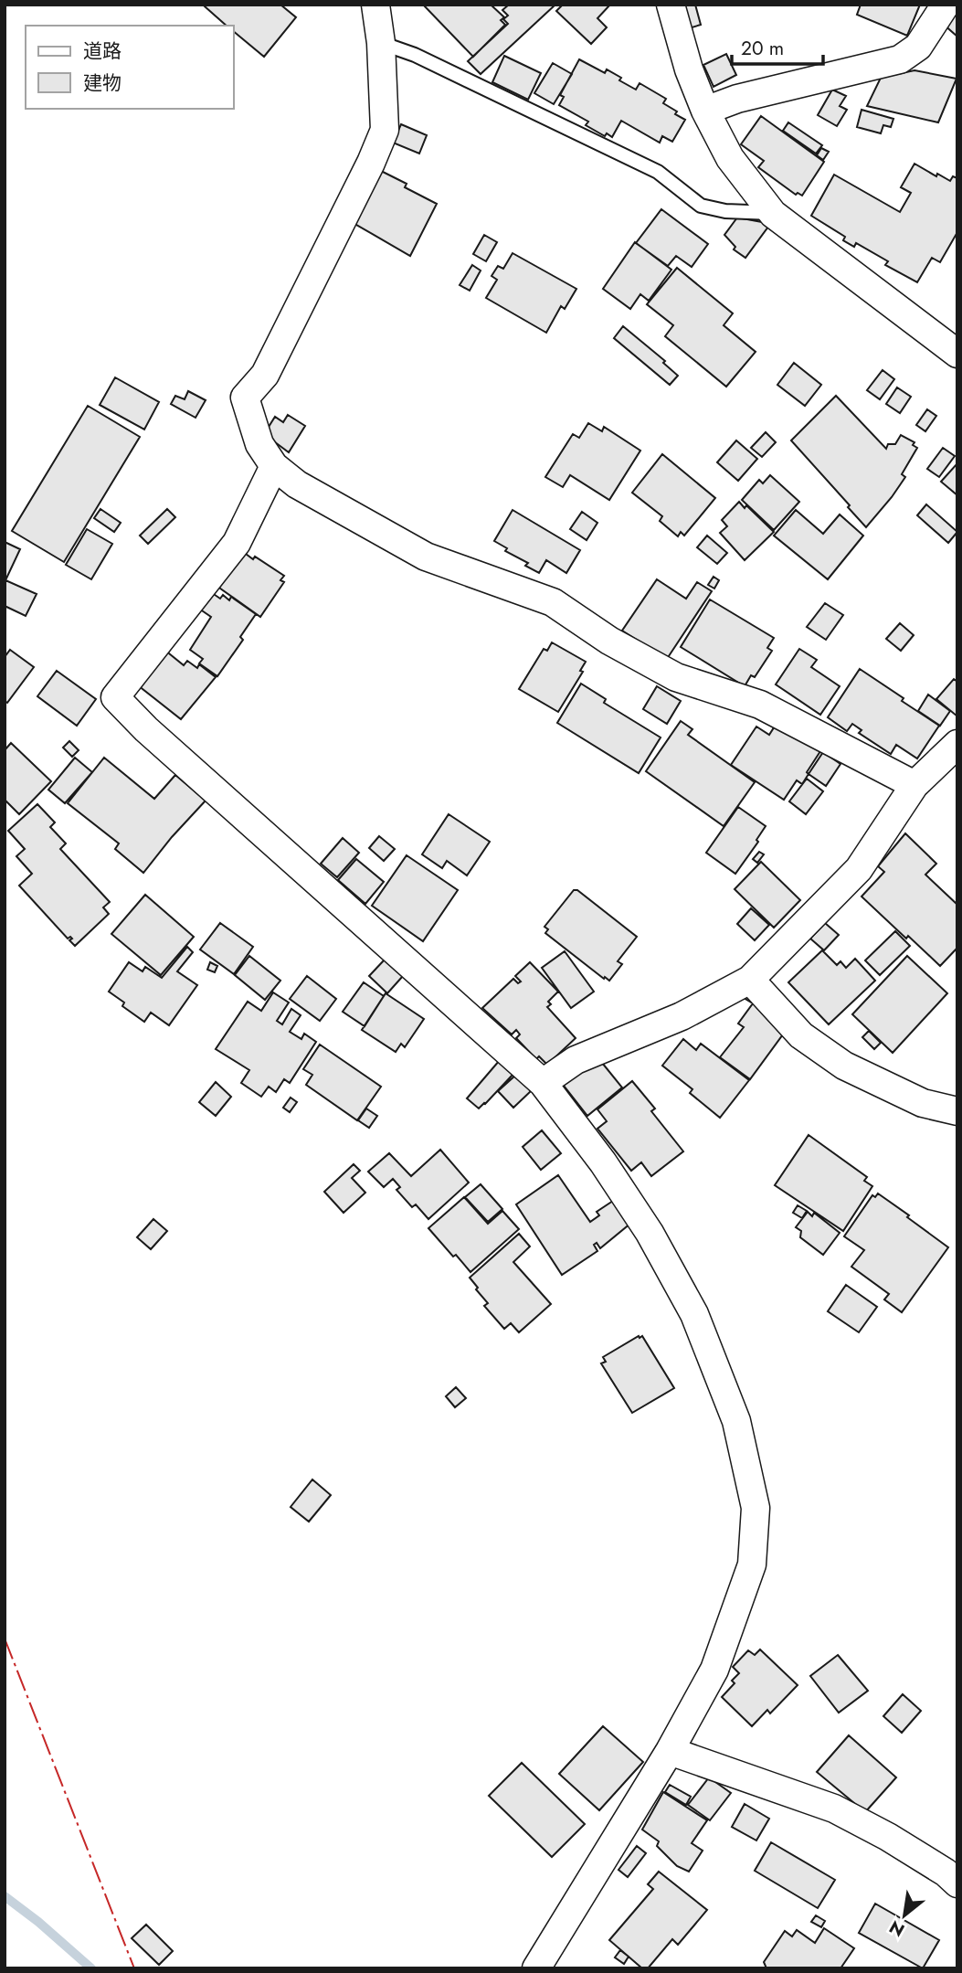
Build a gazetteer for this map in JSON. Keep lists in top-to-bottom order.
{
  "legend": ["道路", "建物"],
  "scale_bar": "20 m",
  "north": "bottom left"
}
